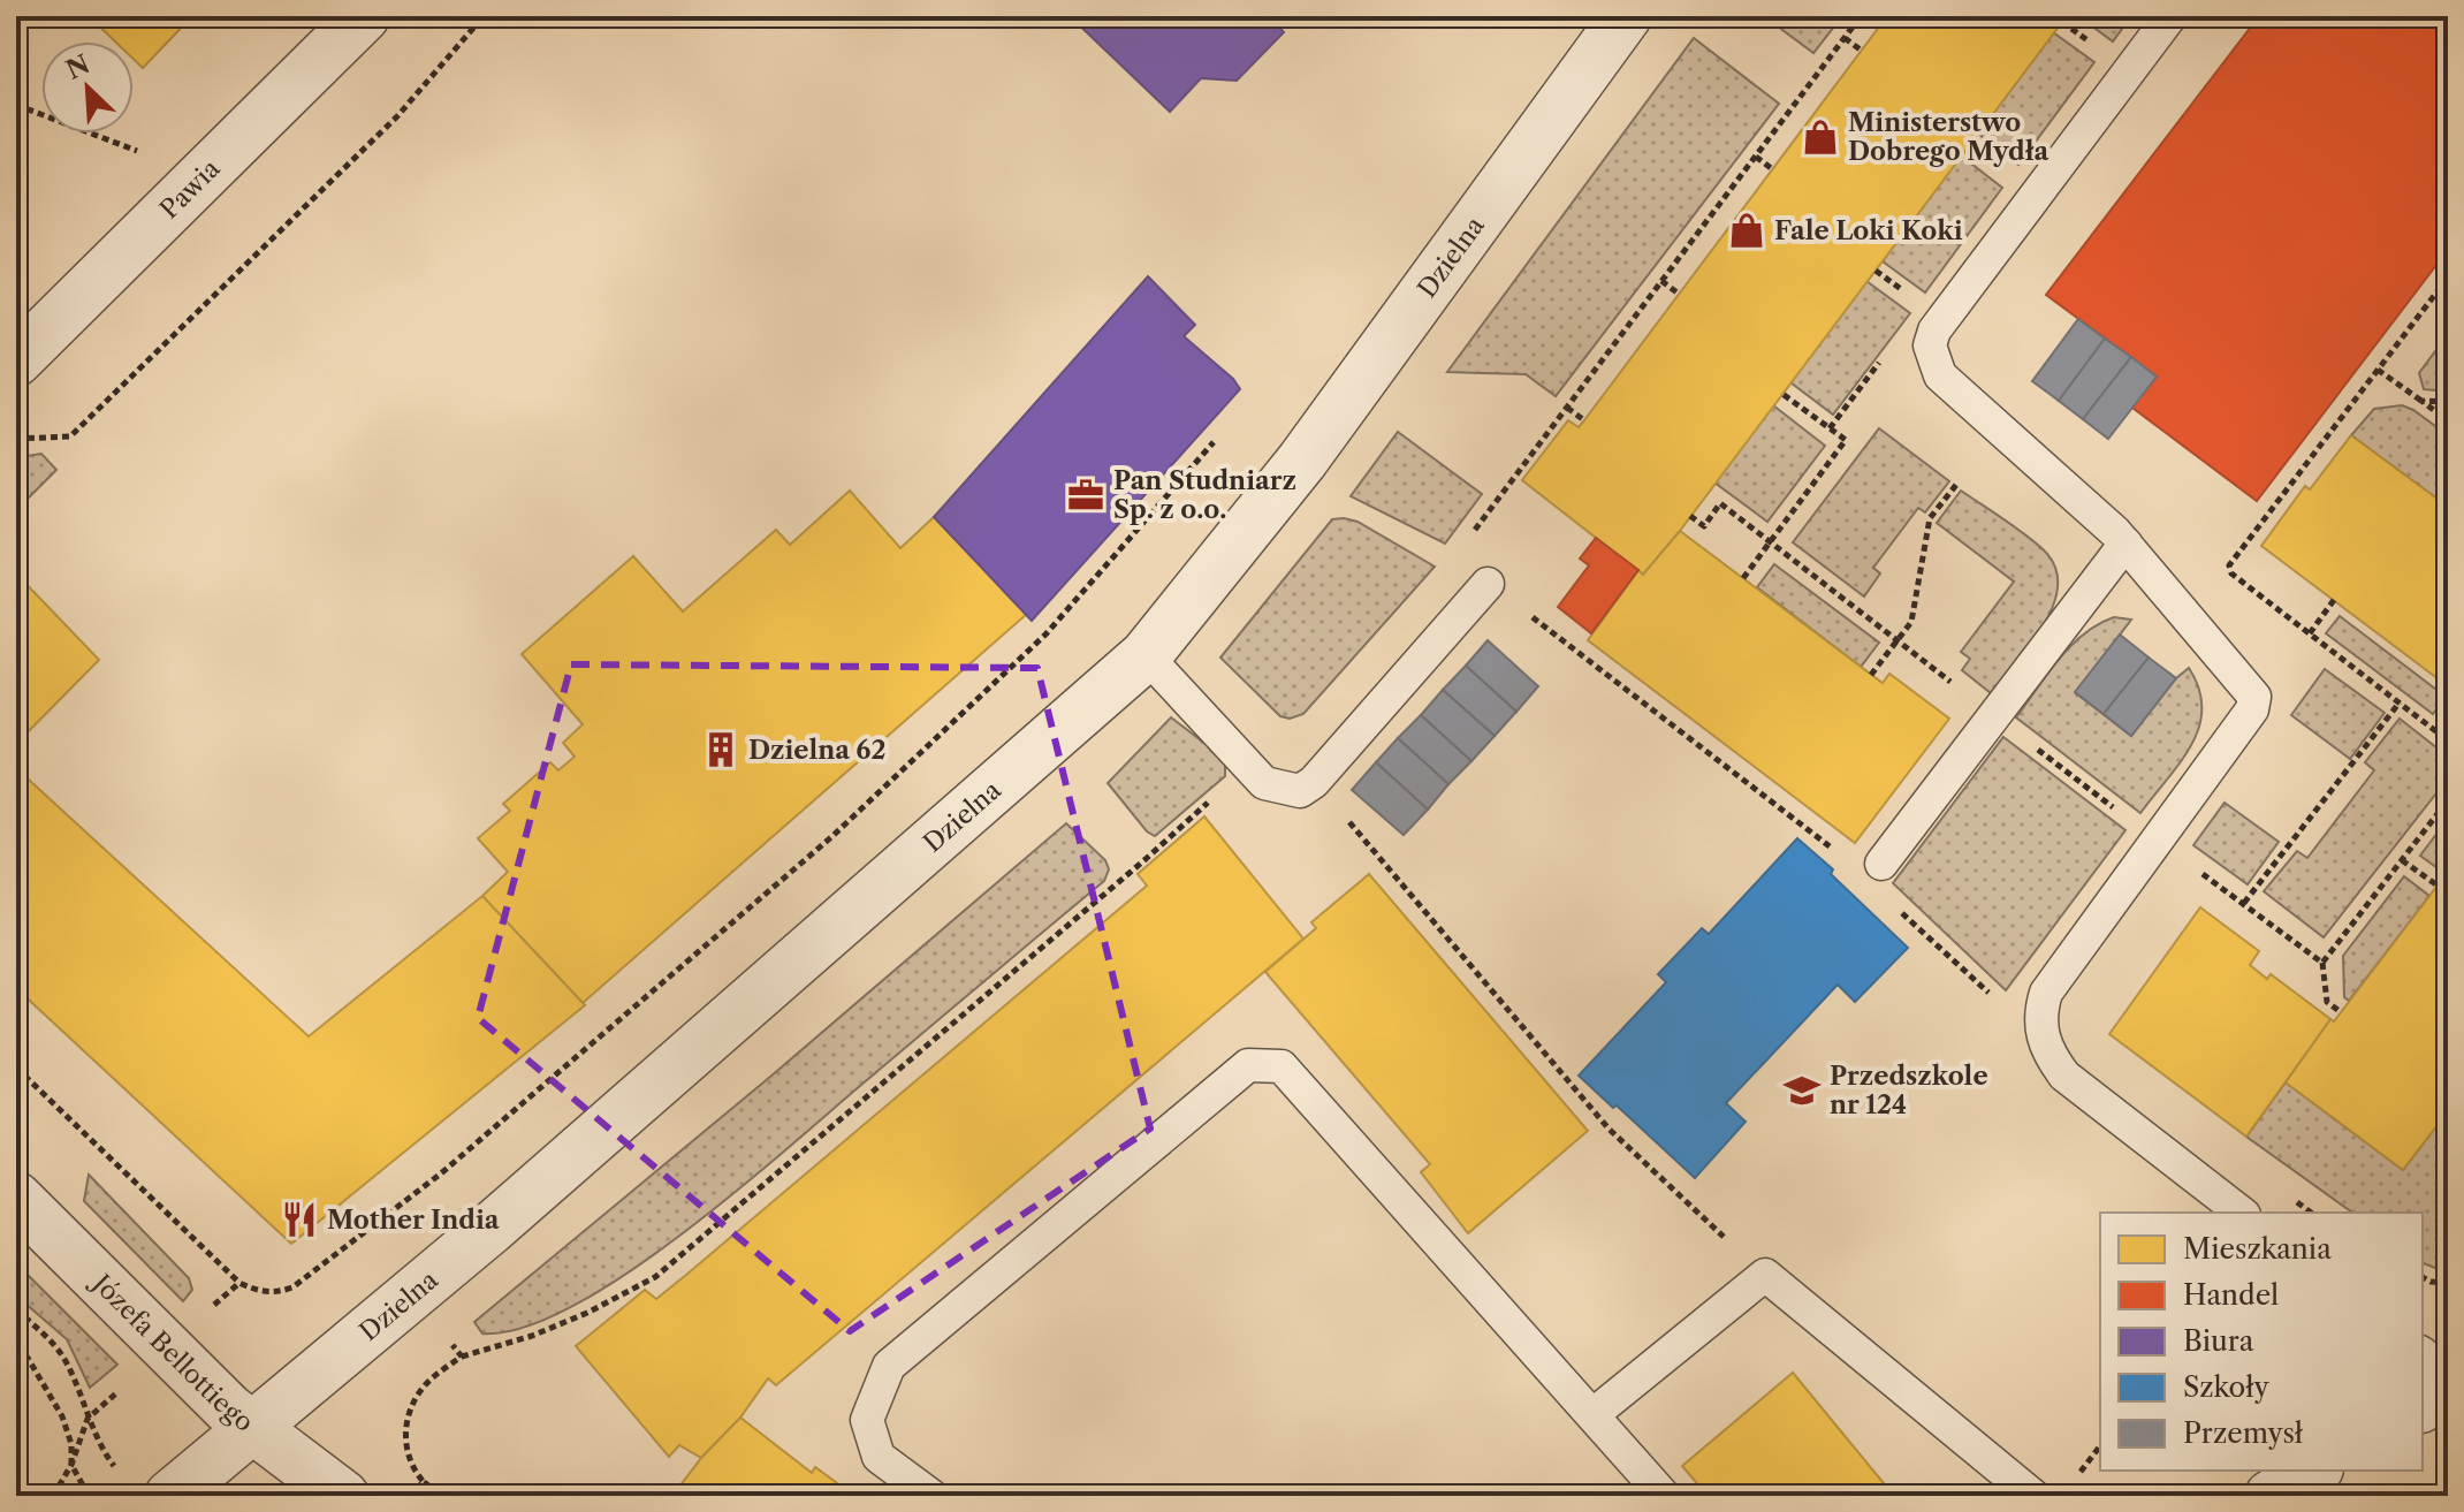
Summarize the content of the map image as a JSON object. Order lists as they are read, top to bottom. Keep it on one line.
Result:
{"streets":{"street":["Pawia","Dzielna","Józefa Bellottiego"]},"crossings":[["Dzielna","Józefa Bellottiego"]],"places":{"shop":["Ministerstwo Dobrego Mydła","Fale Loki Koki"],"office":["Pan Studniarz Sp. z o.o."],"building":["Dzielna 62"],"school or university":["Przedszkole nr 124"],"restaurant":["Mother India"]},"legend":["Mieszkania","Handel","Biura","Szkoły","Przemysł"],"north":"top left"}
